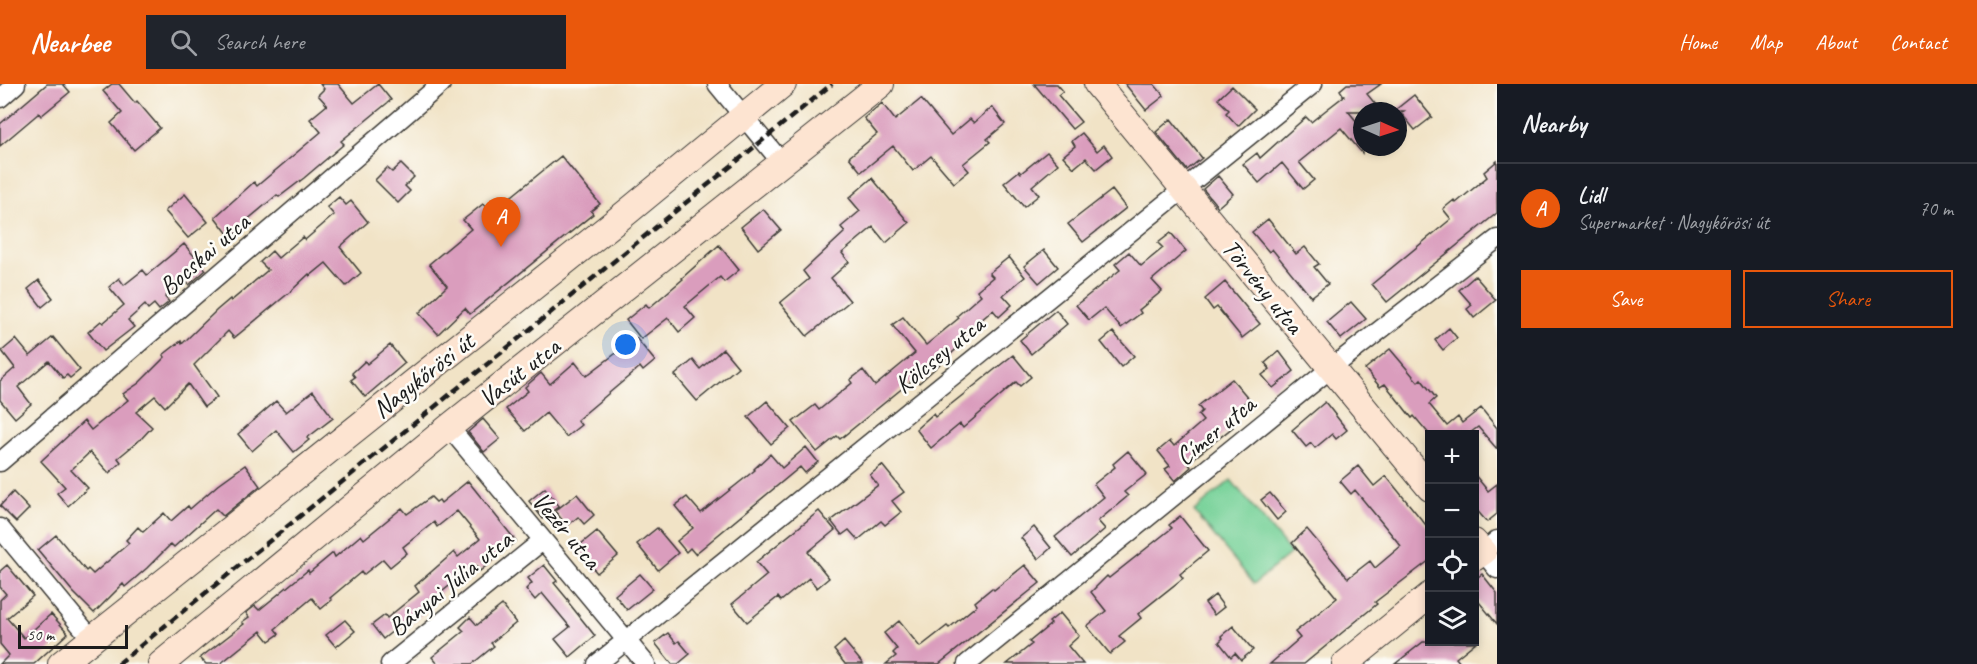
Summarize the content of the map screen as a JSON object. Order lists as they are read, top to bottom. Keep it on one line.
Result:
{"streets":{"street":["Bocskai utca","Törvény utca","Kölcsey utca","Vasút utca","Nagykőrösi út","Címer utca","Vezér utca","Bányai Júlia utca"]},"crossings":[["Törvény utca","Kölcsey utca"],["Törvény utca","Címer utca"],["Kölcsey utca","Vezér utca"],["Vasút utca","Vezér utca"],["Vezér utca","Bányai Júlia utca"]],"scale_bar":"50 m","north":"right","page":{"header":"Nearbee","search":"Search here","nav":["Home","Map","About","Contact"],"heading":"Nearby","list":[{"mark":"A","name":"Lidl","note":"Supermarket · Nagykőrösi út","value":"70 m"}],"pins":"A","buttons":["Save","Share"],"map_buttons":["+","−"],"scale":"50 m"}}
